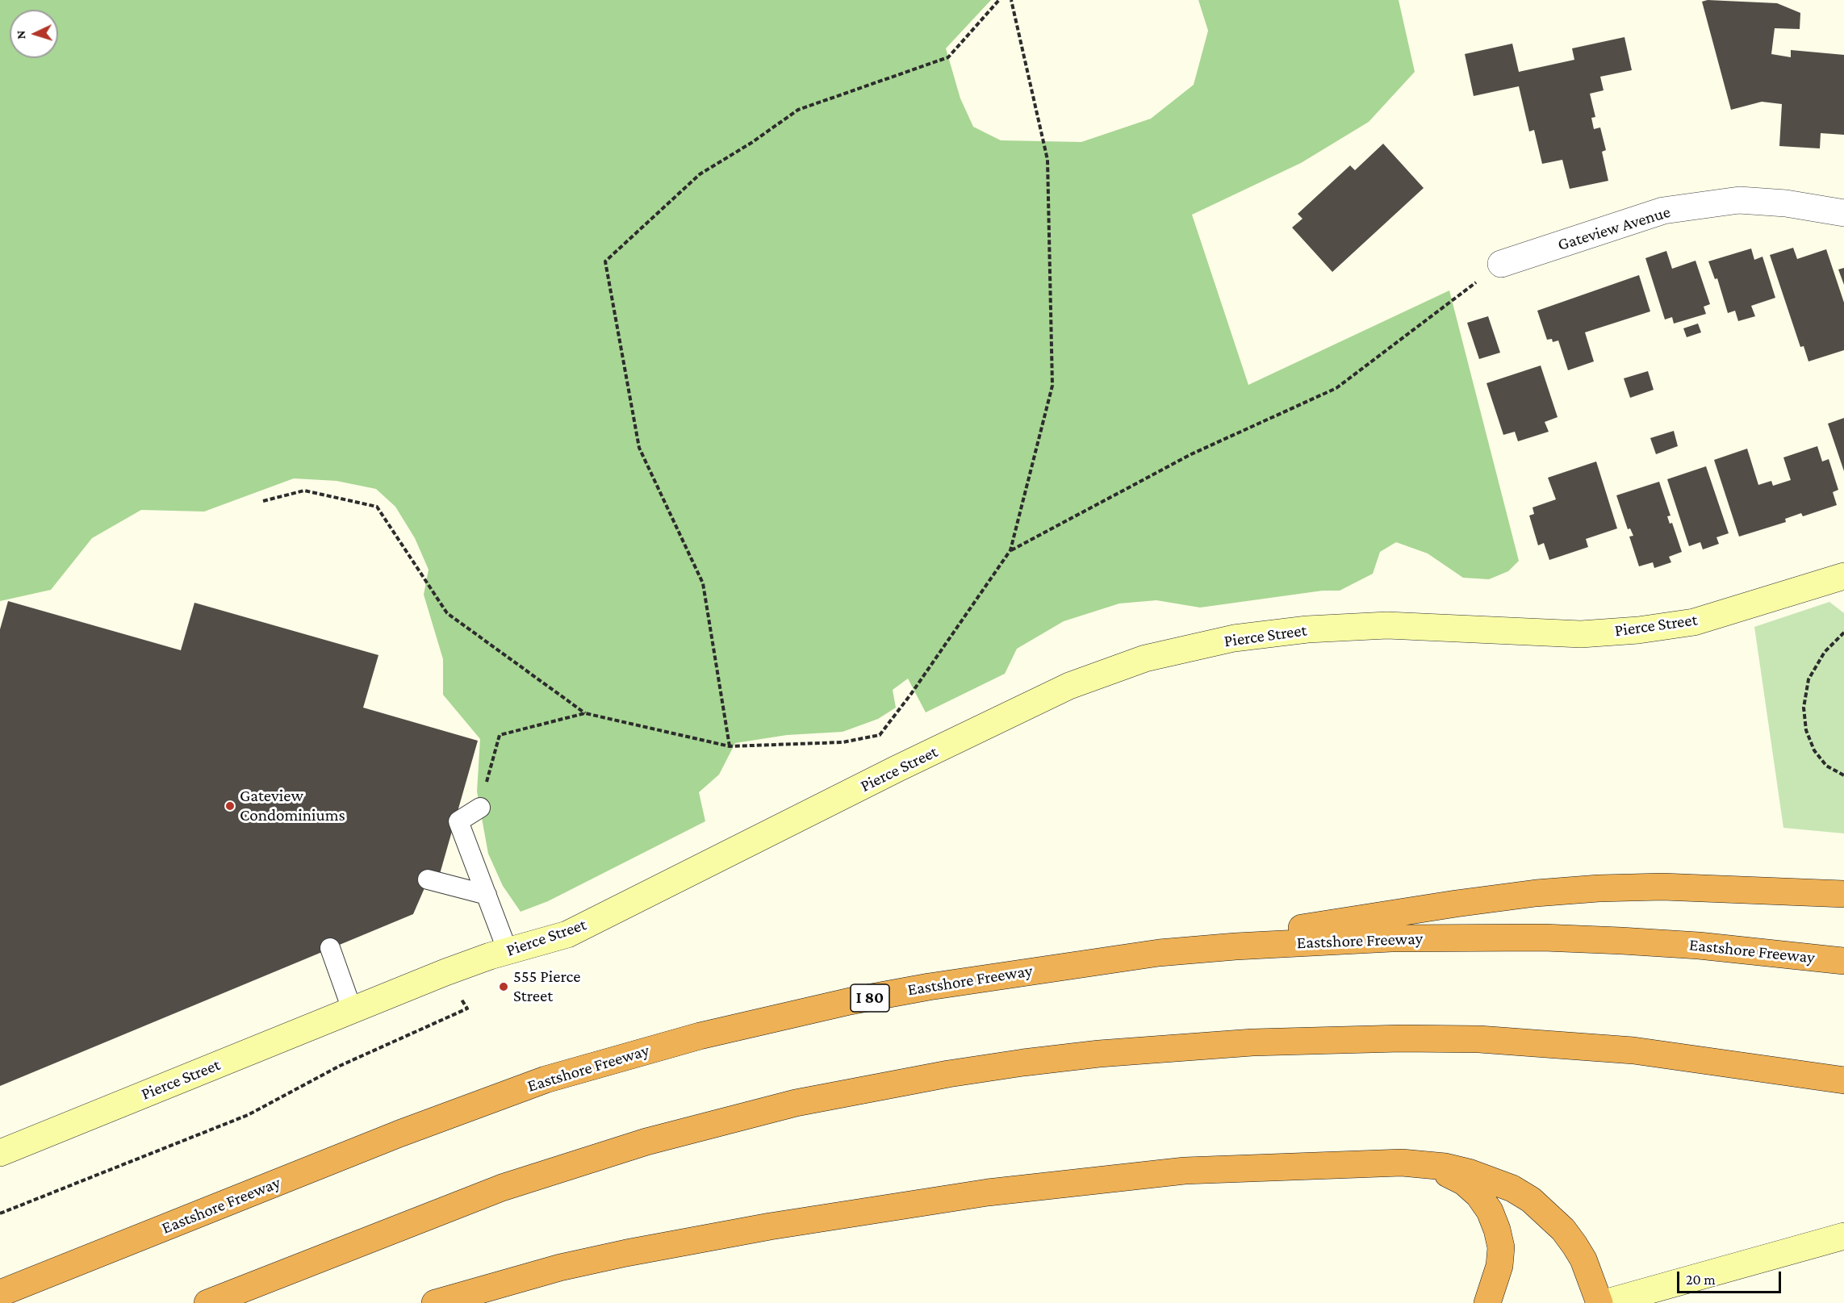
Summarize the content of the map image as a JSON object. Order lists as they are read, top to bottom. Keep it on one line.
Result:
{"streets":{"highway":["Eastshore Freeway","I 80"],"street":["Gateview Avenue","Pierce Street"]},"places":["Gateview Condominiums","555 Pierce Street"],"scale_bar":"20 m","north":"left"}
